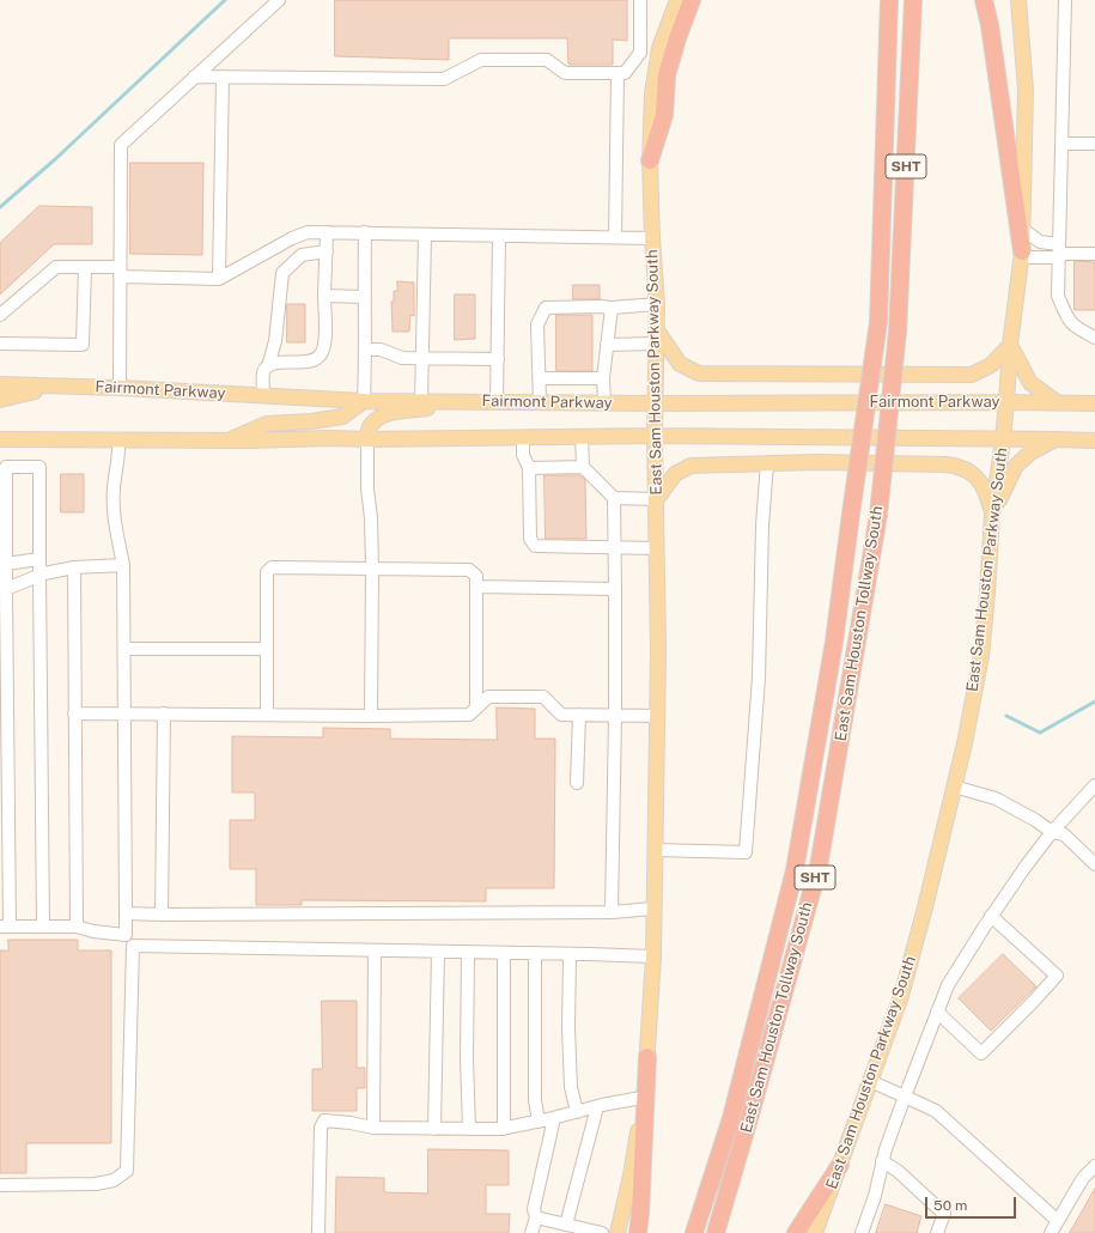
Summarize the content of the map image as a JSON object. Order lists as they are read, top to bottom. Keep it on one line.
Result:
{"streets":{"highway":["SHT","East Sam Houston Tollway South"],"main road":["East Sam Houston Parkway South","Fairmont Parkway"]},"crossings":[["East Sam Houston Parkway South","Fairmont Parkway"]],"scale_bar":"50 m"}
